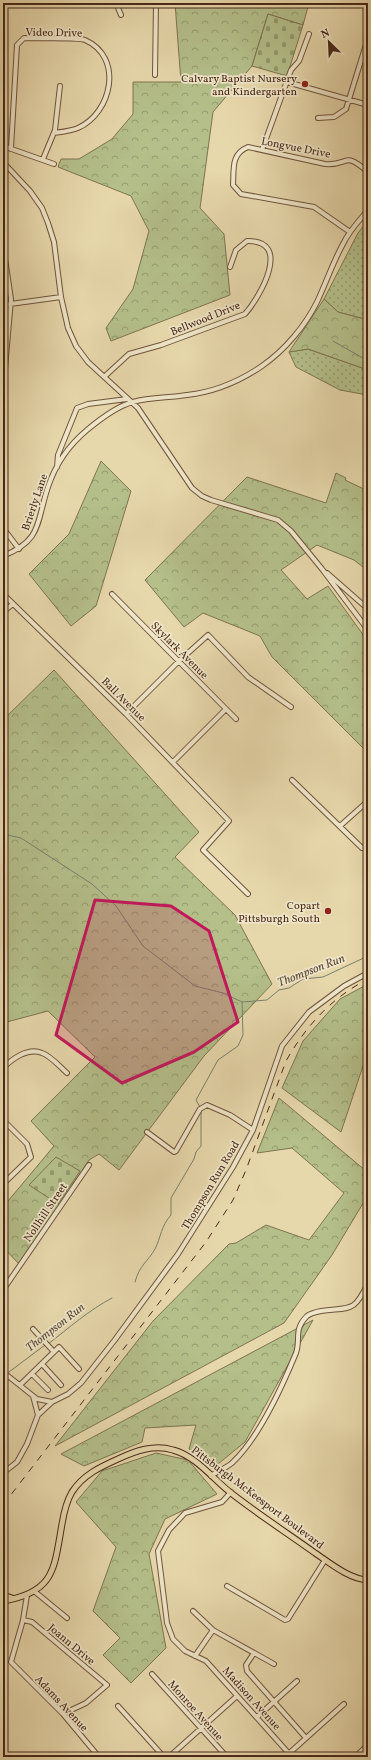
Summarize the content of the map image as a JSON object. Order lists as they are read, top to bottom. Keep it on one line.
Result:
{"streets":{"main road":["Pittsburgh McKeesport Boulevard"],"street":["Video Drive","Longvue Drive","Bellwood Drive","Brierly Lane","Skylark Avenue","Ball Avenue","Thompson Run Road","Nollhill Street","Joann Drive","Madison Avenue","Adams Avenue","Monroe Avenue"]},"crossings":[["Pittsburgh McKeesport Boulevard","Madison Avenue"],["Joann Drive","Adams Avenue"]],"water":["Thompson Run"],"places":["Calvary Baptist Nursery and Kindergarten","Copart Pittsburgh South"],"north":"top left"}
